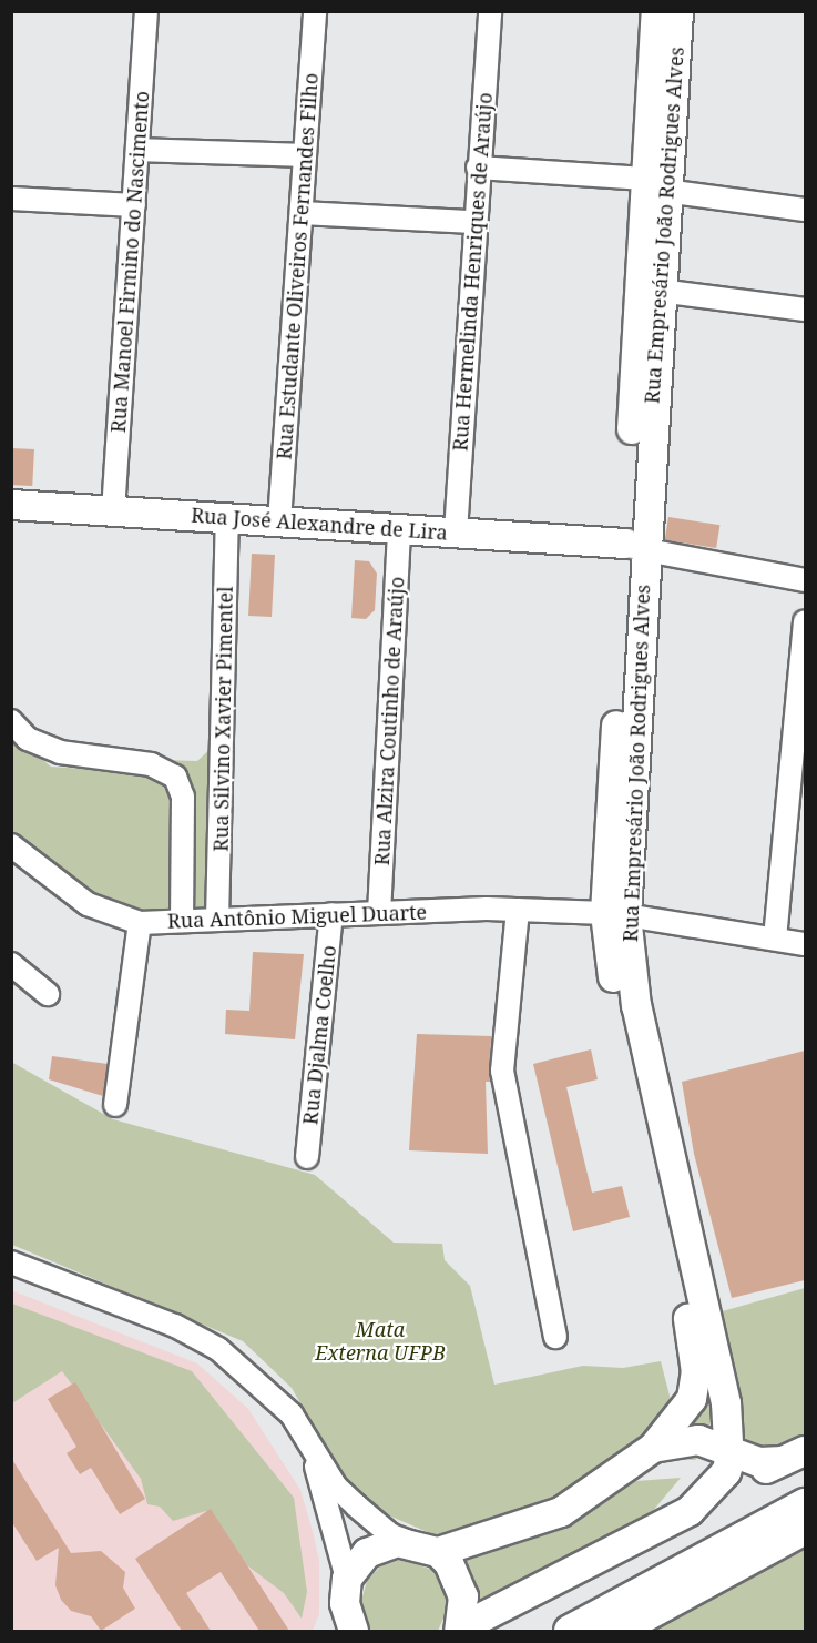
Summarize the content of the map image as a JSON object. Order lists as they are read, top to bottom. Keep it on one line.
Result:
{"streets":{"main road":["Rua Empresário João Rodrigues Alves","Rua José Alexandre de Lira"],"street":["Rua Manoel Firmino do Nascimento","Rua Estudante Oliveiros Fernandes Filho","Rua Hermelinda Henriques de Araújo","Rua Silvino Xavier Pimentel","Rua Alzira Coutinho de Araújo","Rua Antônio Miguel Duarte","Rua Djalma Coelho"]},"crossings":[["Rua Empresário João Rodrigues Alves","Rua José Alexandre de Lira"],["Rua Empresário João Rodrigues Alves","Rua Antônio Miguel Duarte"],["Rua Manoel Firmino do Nascimento","Rua José Alexandre de Lira"],["Rua Estudante Oliveiros Fernandes Filho","Rua José Alexandre de Lira"],["Rua Hermelinda Henriques de Araújo","Rua José Alexandre de Lira"],["Rua José Alexandre de Lira","Rua Silvino Xavier Pimentel"],["Rua José Alexandre de Lira","Rua Alzira Coutinho de Araújo"],["Rua Silvino Xavier Pimentel","Rua Antônio Miguel Duarte"],["Rua Alzira Coutinho de Araújo","Rua Antônio Miguel Duarte"],["Rua Antônio Miguel Duarte","Rua Djalma Coelho"]],"parks":["Mata Externa UFPB"]}
